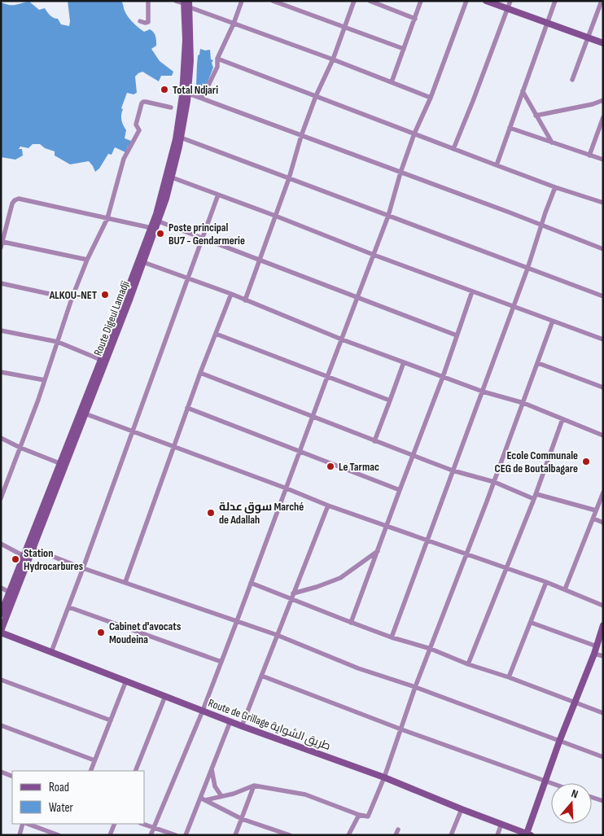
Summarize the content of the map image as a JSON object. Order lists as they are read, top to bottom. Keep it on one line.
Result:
{"streets":{"main road":["Route Digeul Lamadji","Route de Grillage طريق الشواية"]},"crossings":[["Route Digeul Lamadji","Route de Grillage طريق الشواية"]],"places":["Total Ndjari","Poste principal BU7 - Gendarmerie","ALKOU-NET","Ecole Communale CEG de Boutalbagare","Le Tarmac","سوق عدلة Marché de Adallah","Station Hydrocarbures","Cabinet d'avocats Moudeina"],"legend":["Road","Water"],"north":"top"}
